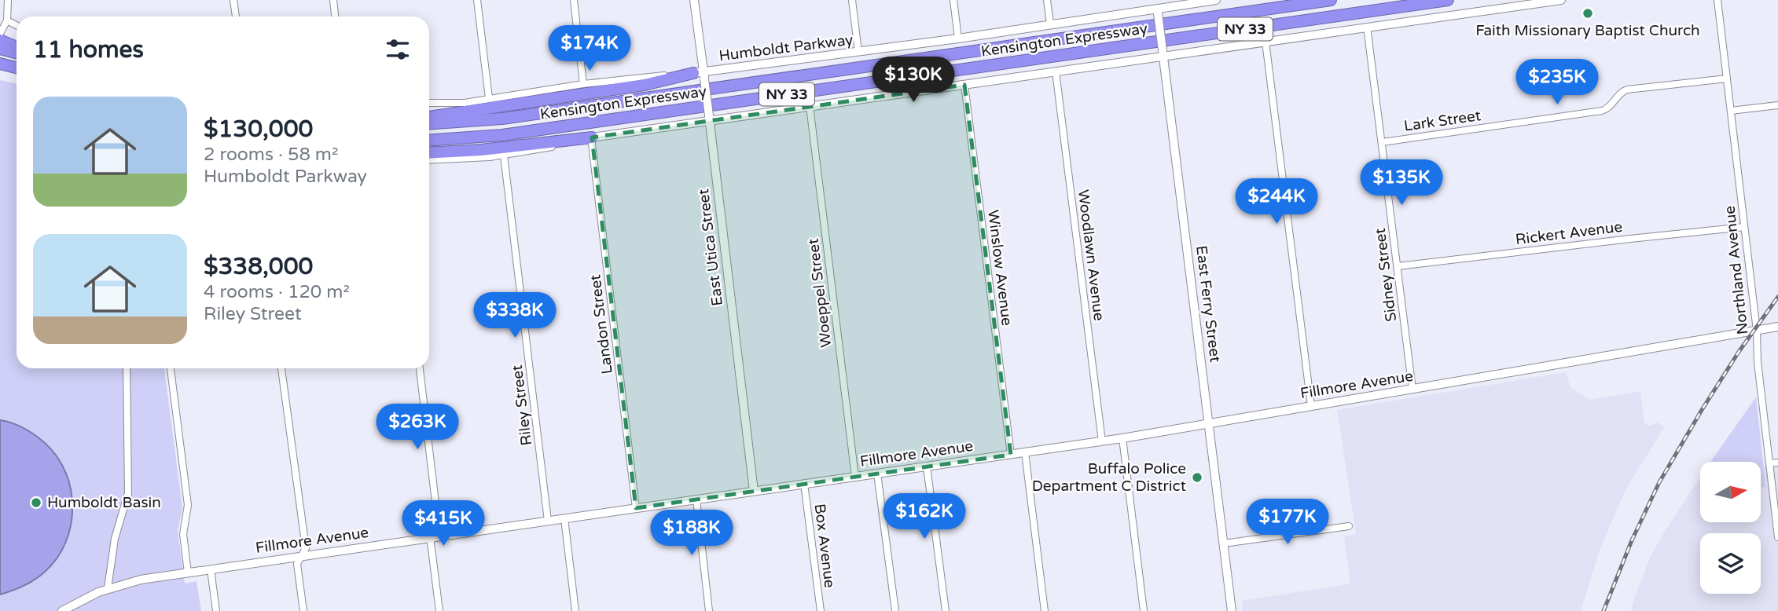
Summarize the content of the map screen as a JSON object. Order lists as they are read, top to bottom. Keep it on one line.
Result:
{"streets":{"highway":["NY 33","Kensington Expressway"],"street":["Humboldt Parkway","Lark Street","Rickert Avenue","East Utica Street","Woodlawn Avenue","Winslow Avenue","Northland Avenue","Sidney Street","Woeppel Street","East Ferry Street","Landon Street","Fillmore Avenue","Riley Street","Box Avenue"]},"crossings":[["Humboldt Parkway","East Utica Street"],["Humboldt Parkway","East Ferry Street"],["Lark Street","Northland Avenue"],["Lark Street","Sidney Street"],["Rickert Avenue","Northland Avenue"],["Rickert Avenue","Sidney Street"],["East Utica Street","Fillmore Avenue"],["Woodlawn Avenue","Fillmore Avenue"],["Winslow Avenue","Fillmore Avenue"],["Northland Avenue","Fillmore Avenue"],["Sidney Street","Fillmore Avenue"],["Woeppel Street","Fillmore Avenue"],["East Ferry Street","Fillmore Avenue"],["Landon Street","Fillmore Avenue"],["Fillmore Avenue","Riley Street"],["Fillmore Avenue","Box Avenue"]],"places":["Faith Missionary Baptist Church","Buffalo Police Department C District","Humboldt Basin"],"north":"right","page":{"heading":"11 homes","price":["$174K","$130K","$235K","$135K","$244K","$338K","$263K","$162K","$177K","$415K","$188K"],"list":[{"name":"$130,000","note":"2 rooms · 58 m² · Humboldt Parkway"},{"name":"$338,000","note":"4 rooms · 120 m² · Riley Street"}]}}
